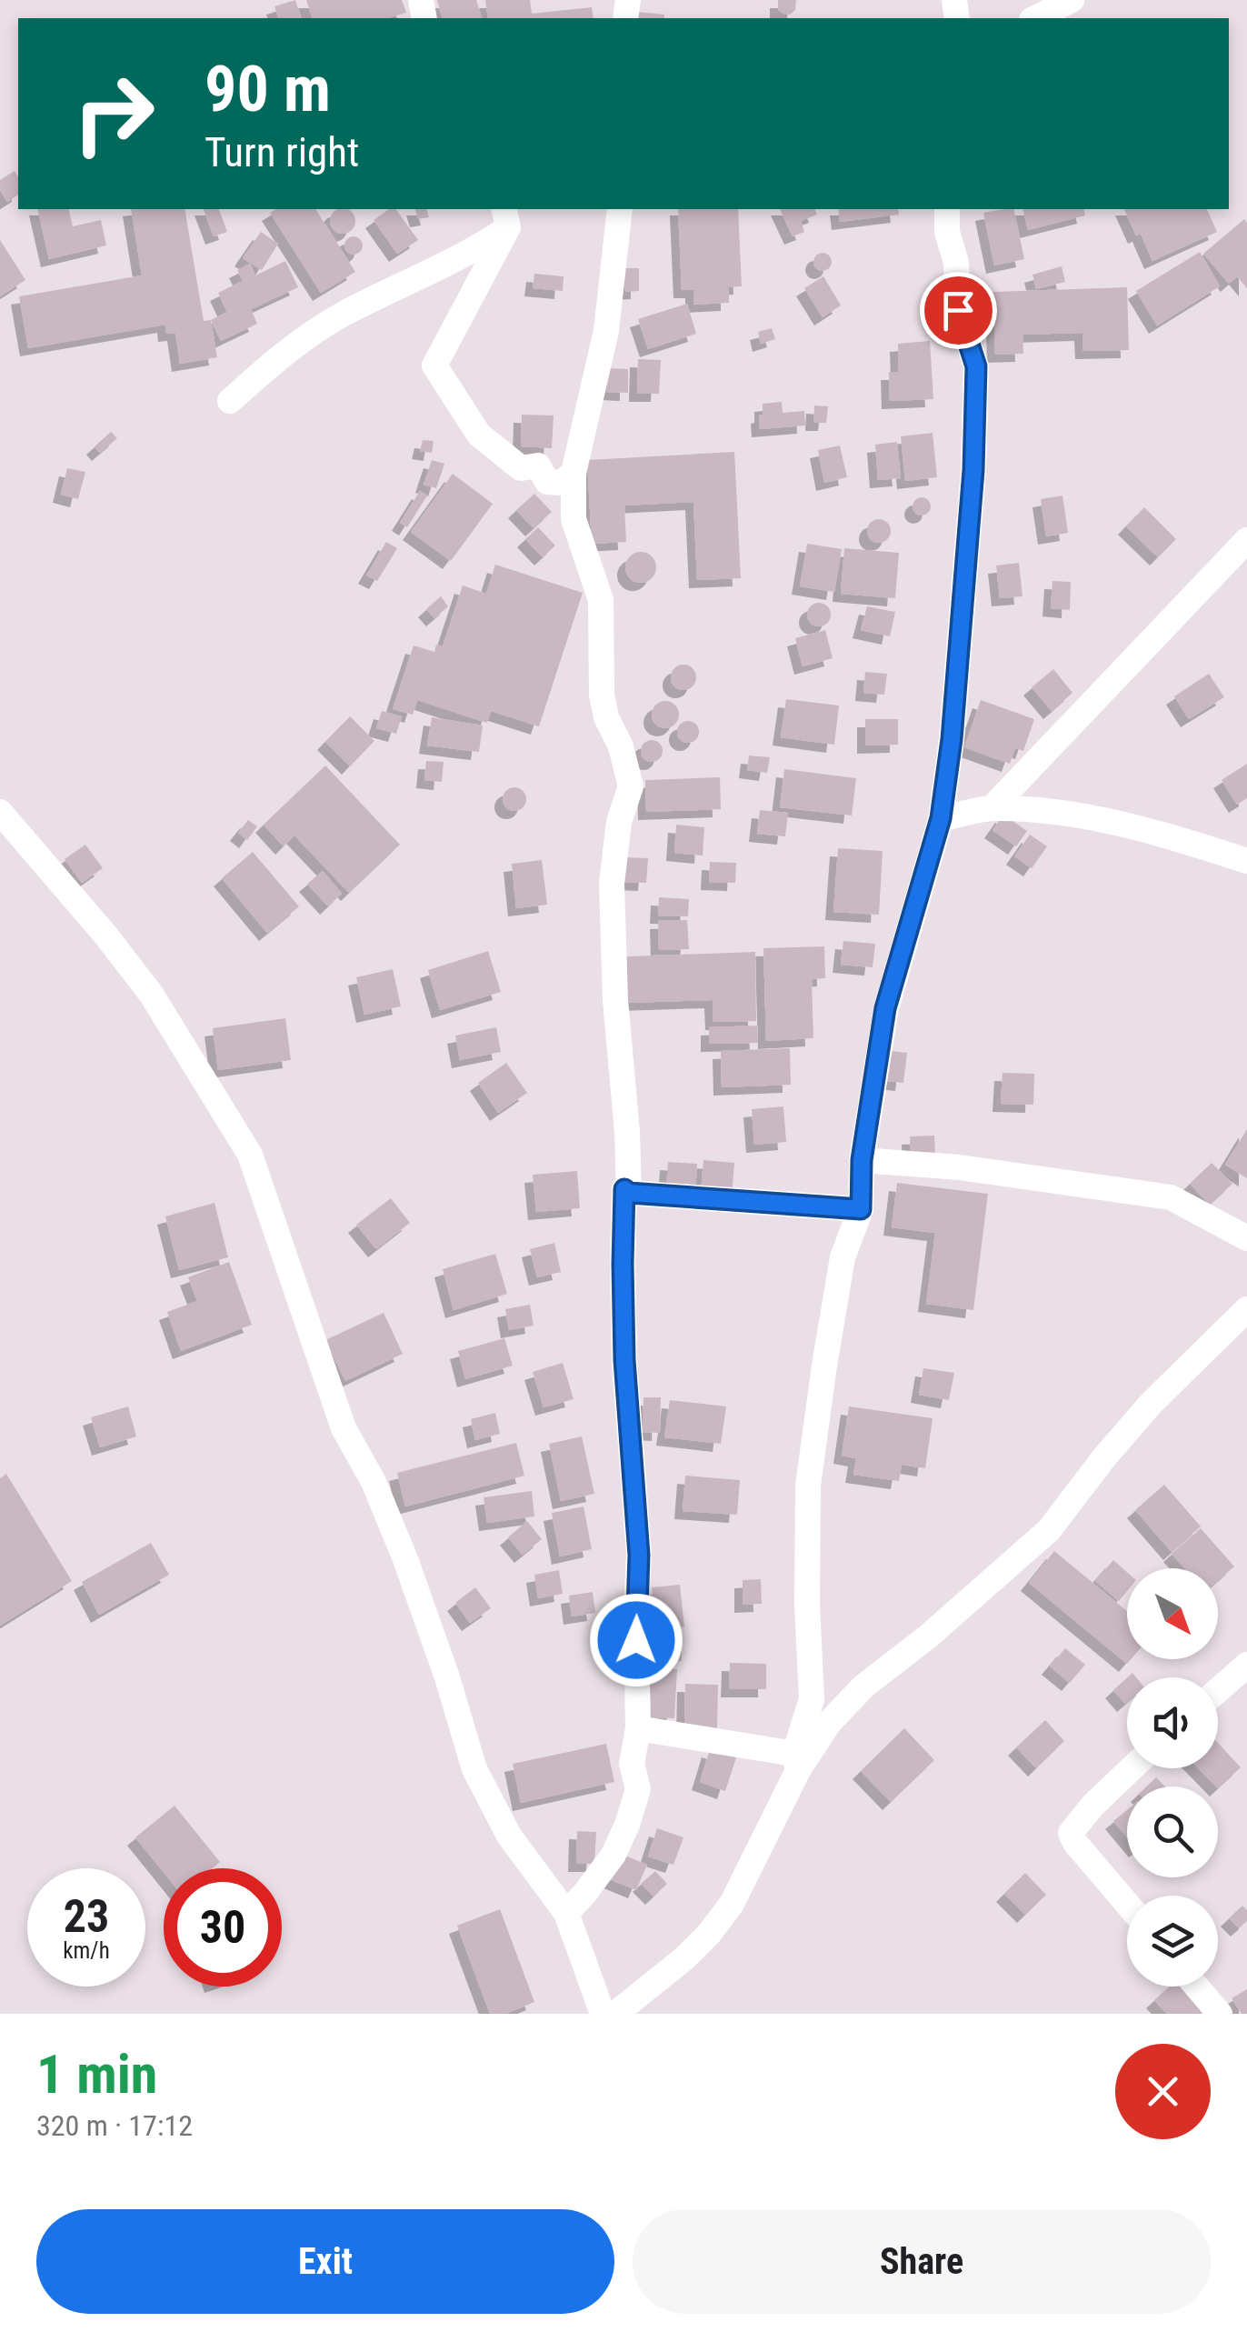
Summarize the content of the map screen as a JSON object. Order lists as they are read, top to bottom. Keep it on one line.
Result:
{"north":"bottom right","page":{"turn":["90 m","Turn right"],"speed":"23 km/h","limit":"30","heading":["1 min","320 m · 17:12"],"buttons":["Exit","Share"]}}
